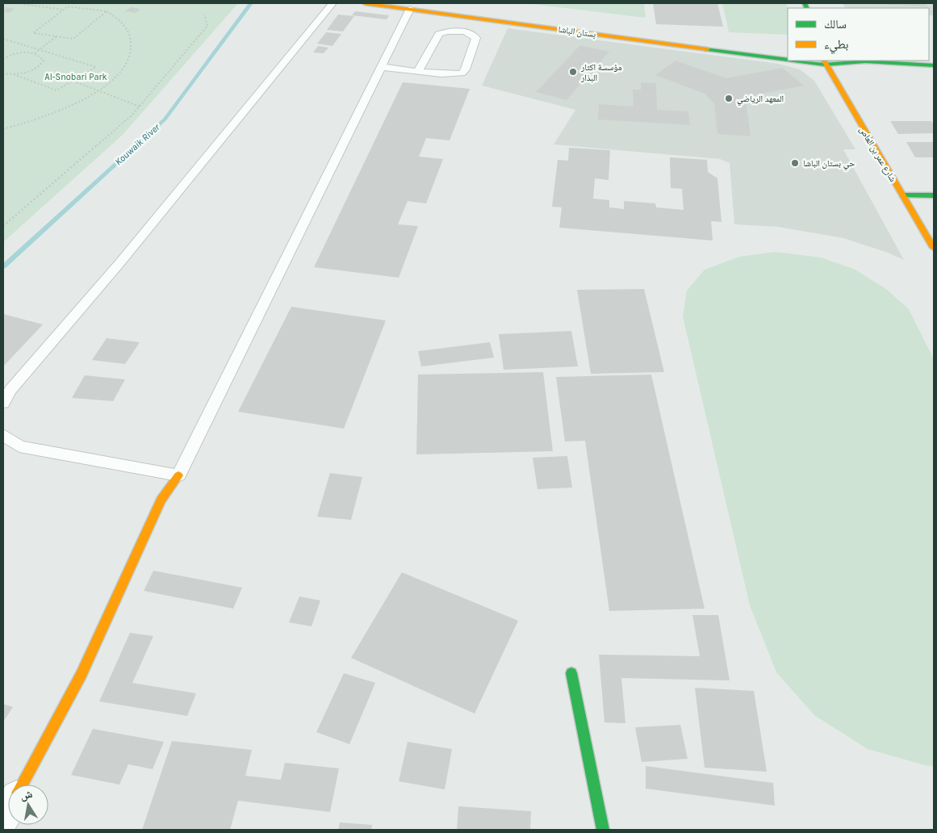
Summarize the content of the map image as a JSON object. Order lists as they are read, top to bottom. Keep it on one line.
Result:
{"streets":{"street":["بستان الباشا","شارع عمر بن العاص"]},"crossings":[["بستان الباشا","شارع عمر بن العاص"]],"water":["Kouwaik River"],"parks":["Al-Snobari Park"],"places":["مؤسسة اكثار البذار","المعهد الرياضي","حي بستان الباشا"],"legend":["سالك","بطيء"],"north":"top"}
